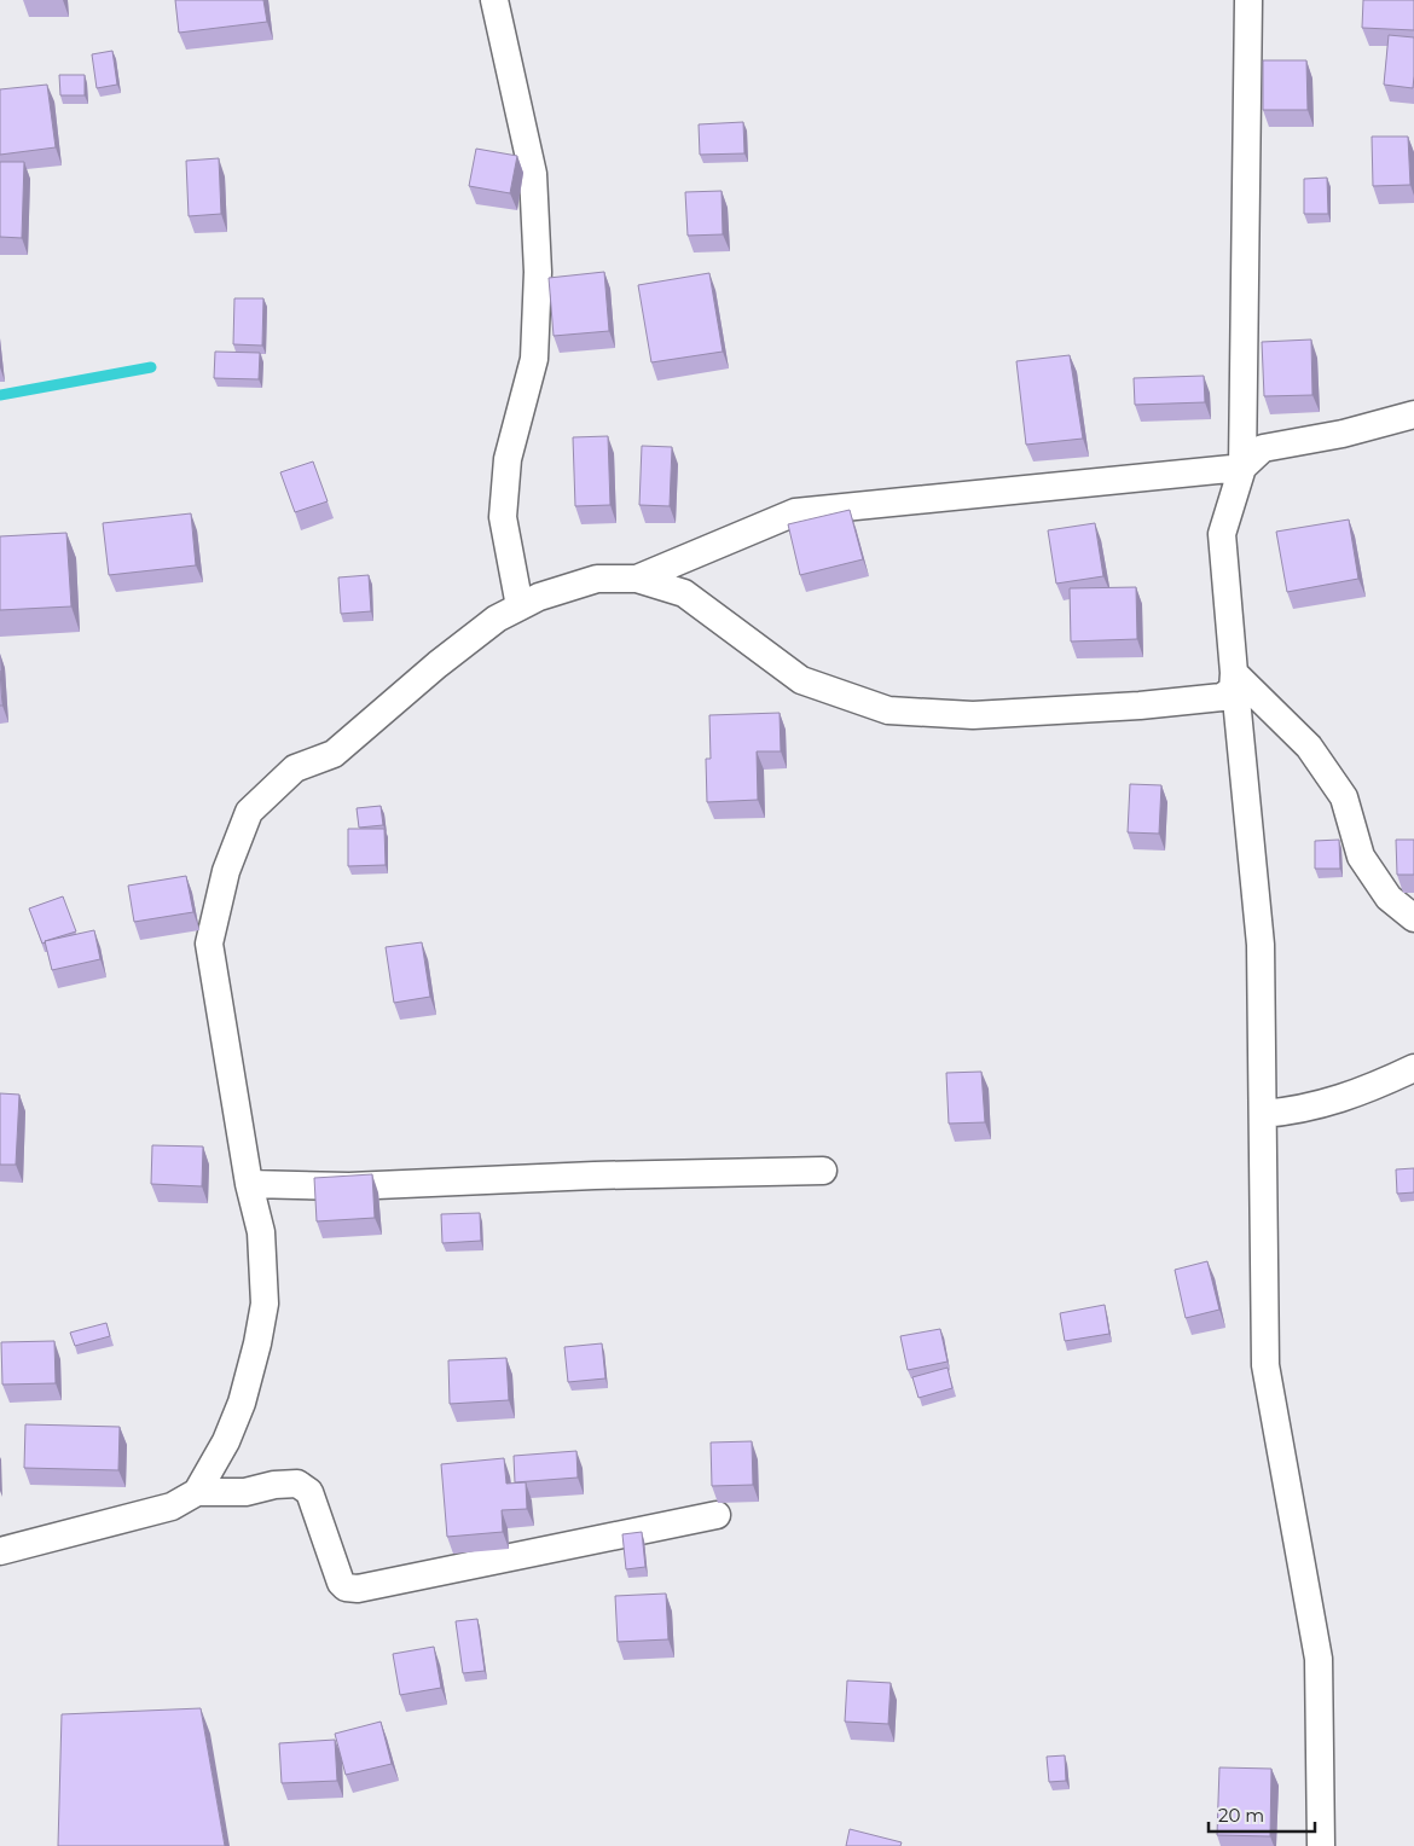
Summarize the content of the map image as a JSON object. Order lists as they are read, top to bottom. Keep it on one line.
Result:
{"scale_bar":"20 m"}
